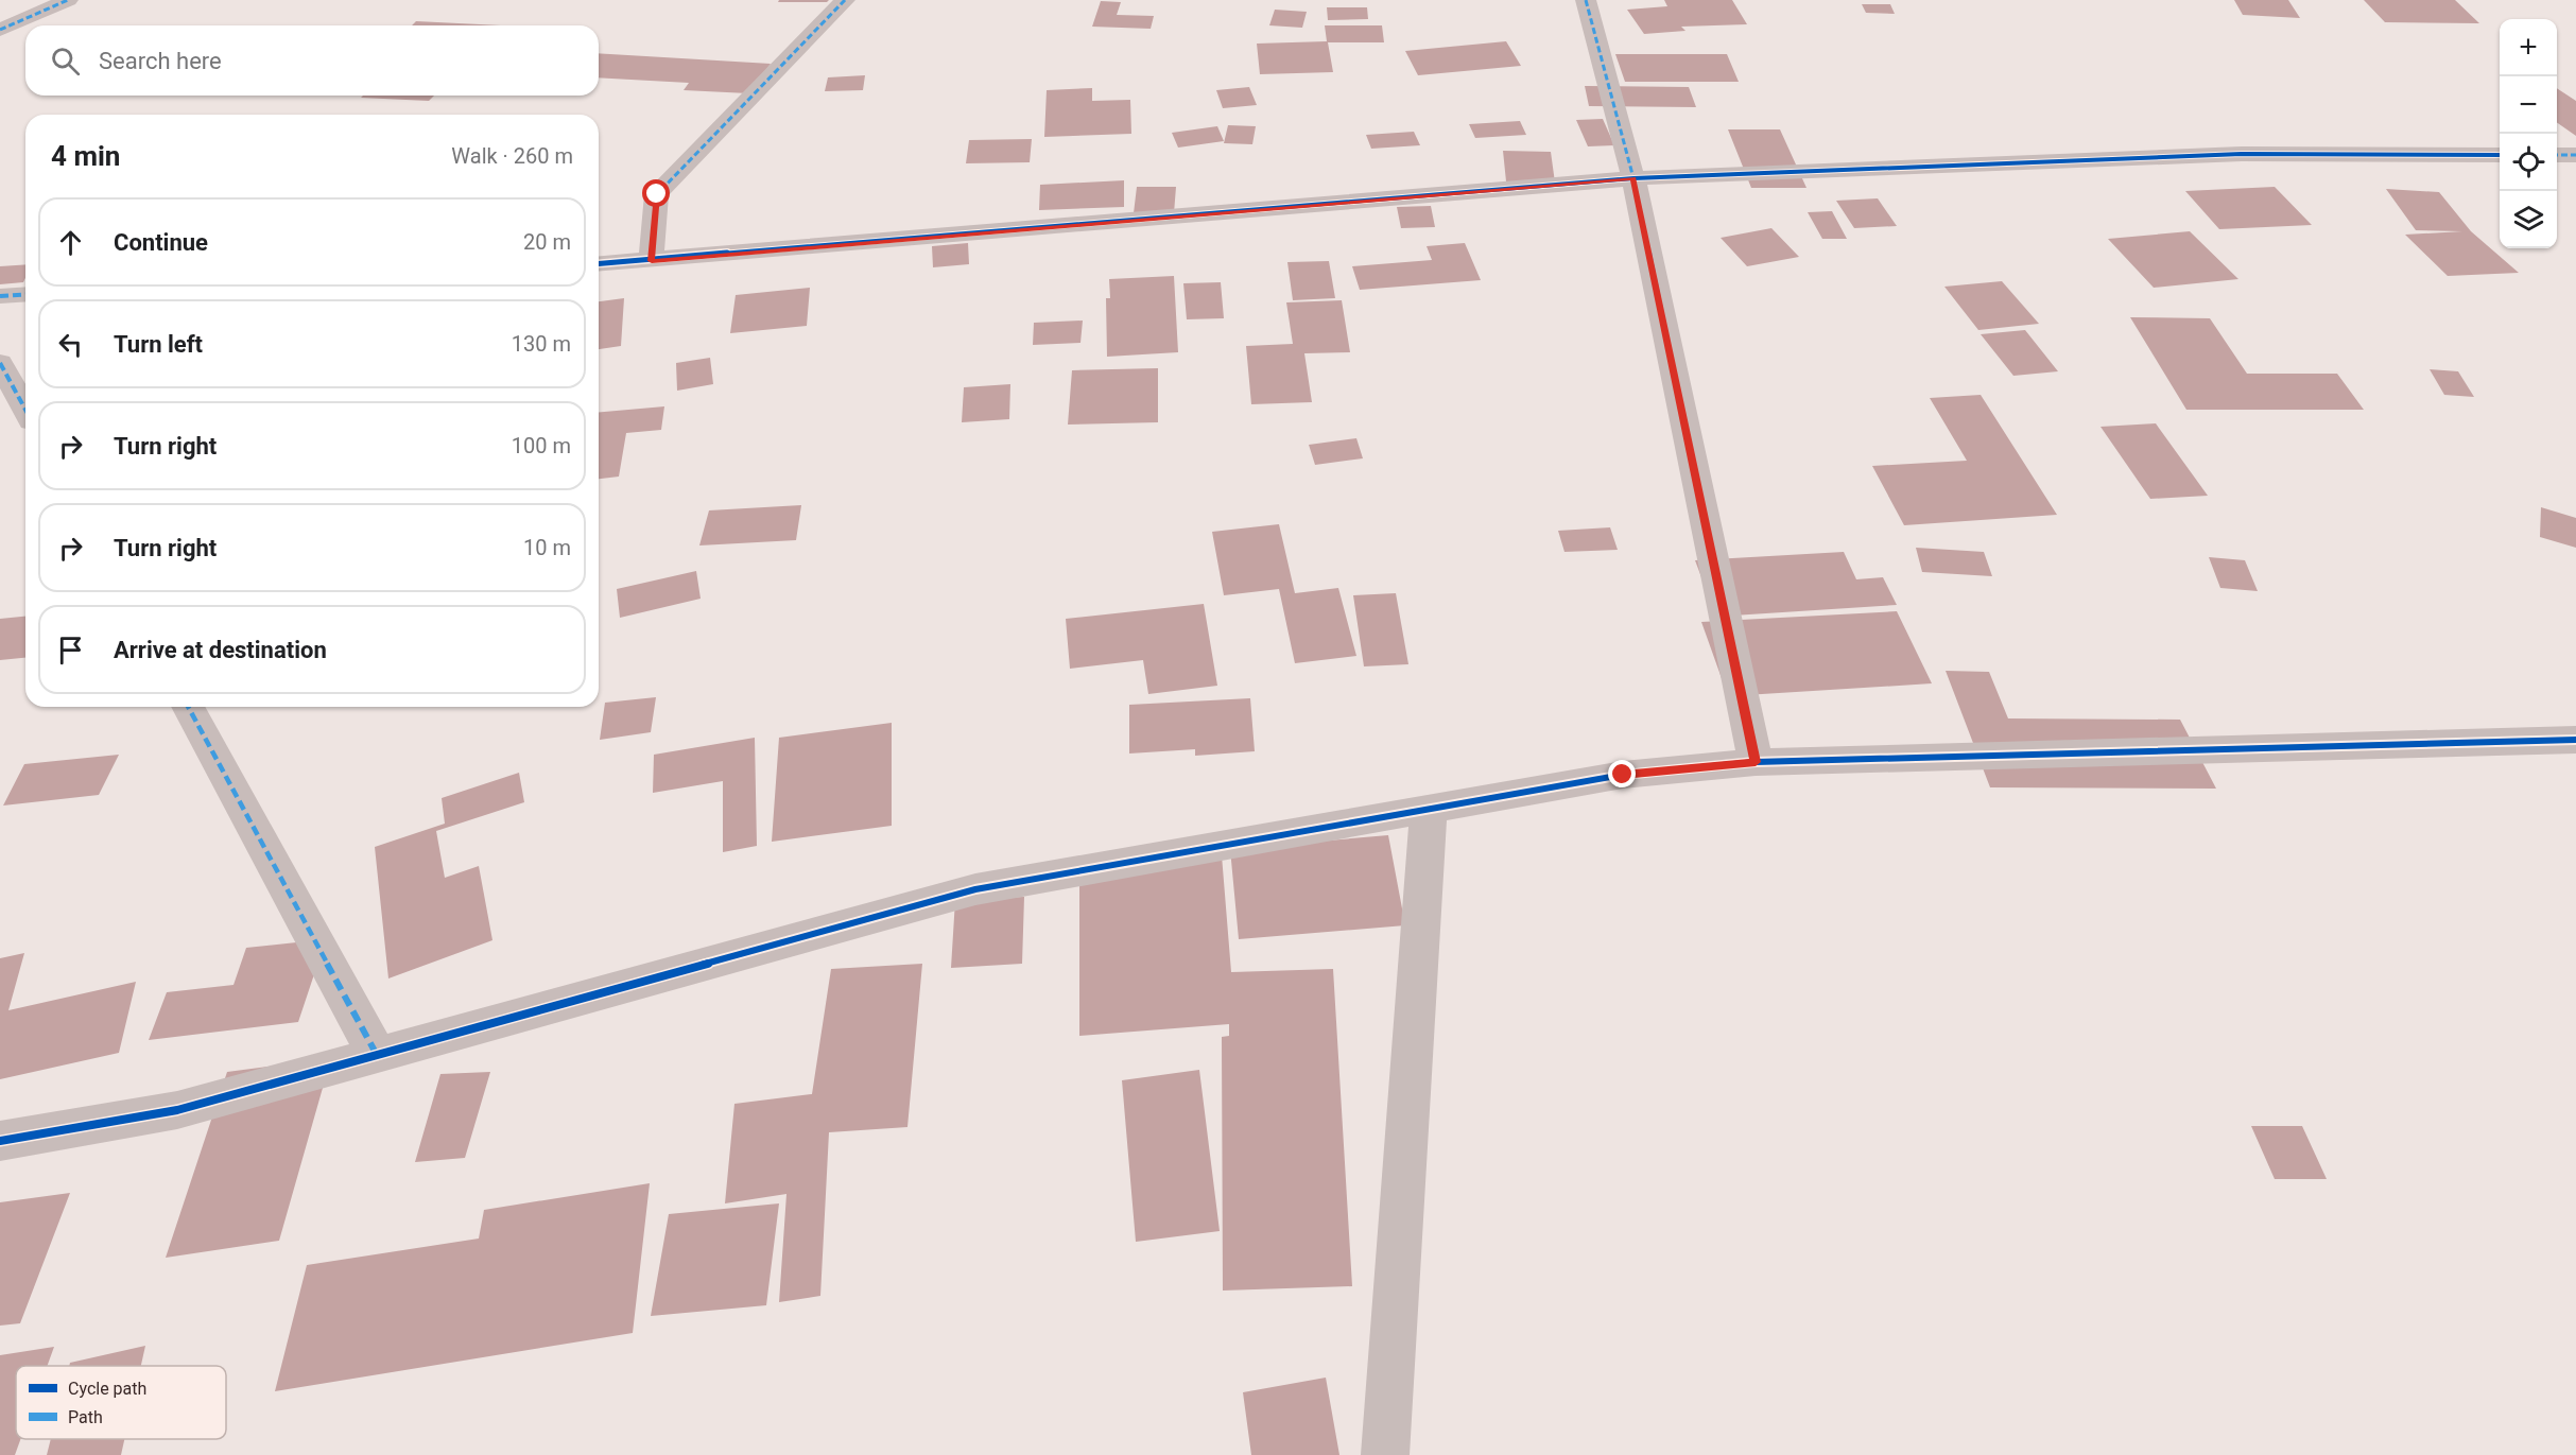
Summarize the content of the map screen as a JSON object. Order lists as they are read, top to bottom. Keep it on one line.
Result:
{"legend":["Cycle path","Path"],"page":{"map_buttons":["+","−"],"search":"Search here","heading":["4 min","Walk · 260 m"],"list":[["Continue","20 m"],["Turn left","130 m"],["Turn right","100 m"],["Turn right","10 m"],"Arrive at destination"]}}
